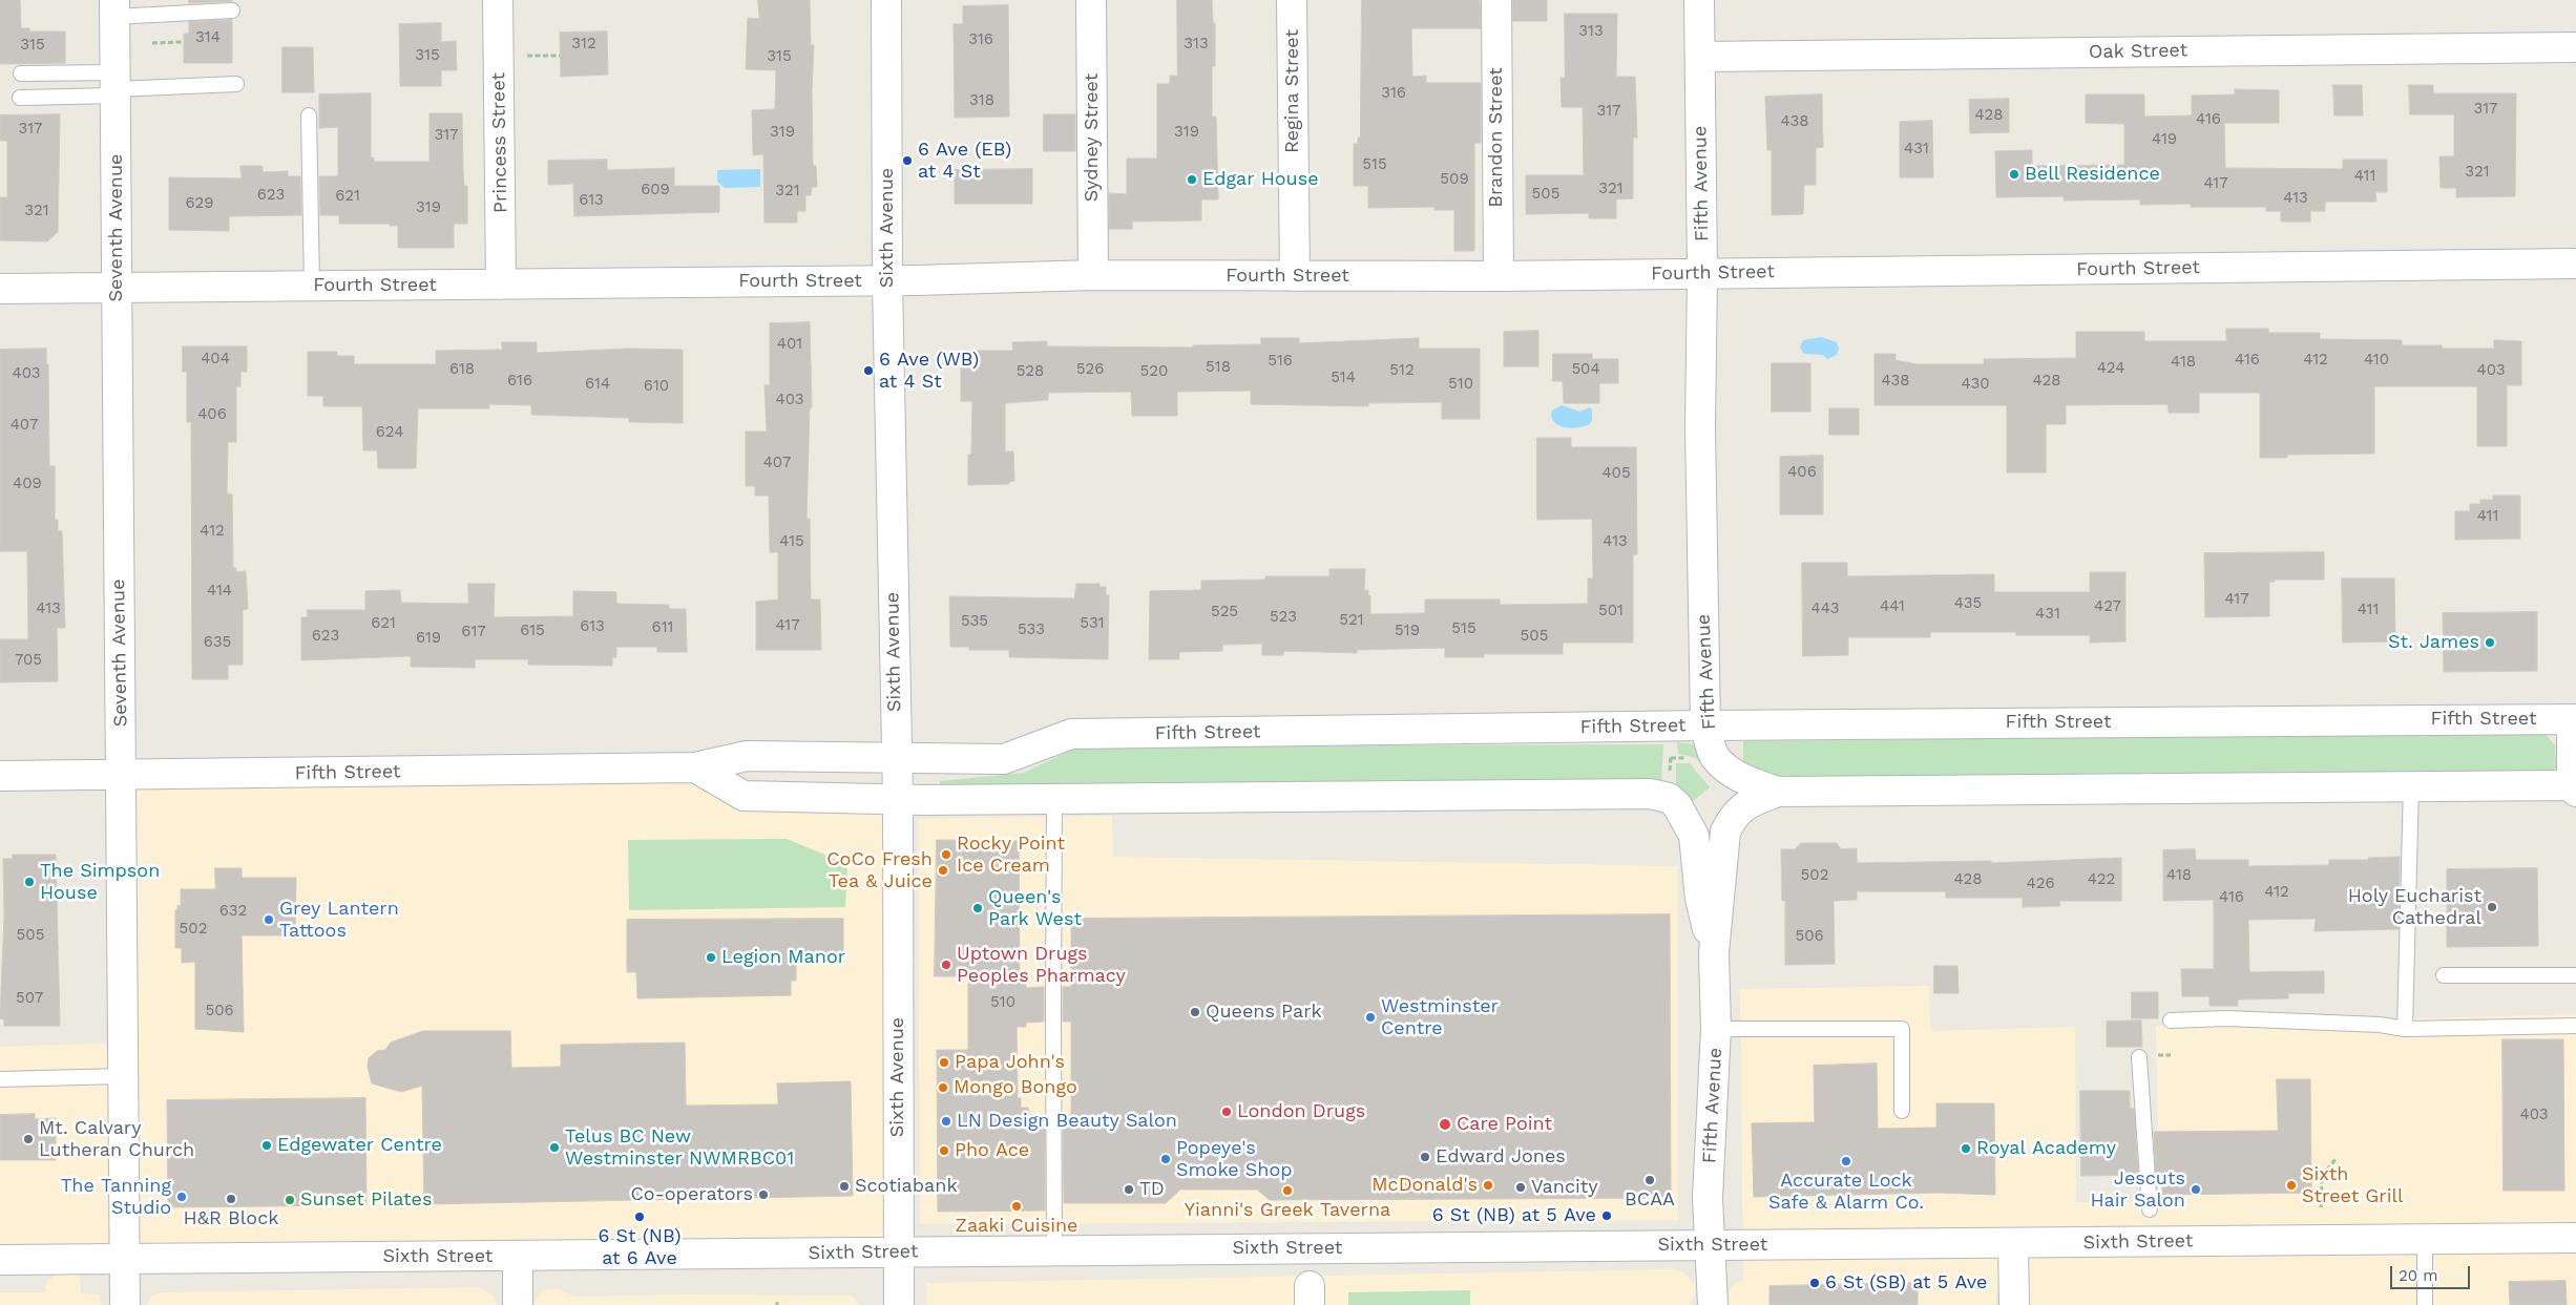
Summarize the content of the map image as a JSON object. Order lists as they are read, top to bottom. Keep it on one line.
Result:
{"streets":{"street":["Oak Street","Regina Street","Sydney Street","Brandon Street","Princess Street","Fifth Avenue","Seventh Avenue","Sixth Avenue","Fourth Street","Fifth Street","Sixth Street"]},"crossings":[["Oak Street","Fifth Avenue"],["Regina Street","Fourth Street"],["Sydney Street","Fourth Street"],["Brandon Street","Fourth Street"],["Princess Street","Fourth Street"],["Fifth Avenue","Fourth Street"],["Fifth Avenue","Fifth Street"],["Fifth Avenue","Sixth Street"],["Seventh Avenue","Fourth Street"],["Seventh Avenue","Fifth Street"],["Seventh Avenue","Sixth Street"],["Sixth Avenue","Fourth Street"],["Sixth Avenue","Fifth Street"],["Sixth Avenue","Sixth Street"]],"places":["6 Ave (EB) at 4 St","Bell Residence","Edgar House","6 Ave (WB) at 4 St","St. James","Rocky Point Ice Cream","CoCo Fresh Tea & Juice","The Simpson House","Holy Eucharist Cathedral","Queen's Park West","Grey Lantern Tattoos","Legion Manor","Uptown Drugs Peoples Pharmacy","Queens Park","Westminster Centre","Papa John's","Mongo Bongo","London Drugs","LN Design Beauty Salon","Care Point","Mt. Calvary Lutheran Church","Edgewater Centre","Telus BC New Westminster NWMRBC01","Royal Academy","Pho Ace","Edward Jones","Popeye's Smoke Shop","Accurate Lock Safe & Alarm Co.","BCAA","McDonald's","Sixth Street Grill","Scotiabank","Vancity","TD","Jescuts Hair Salon","Yianni's Greek Taverna","Co-operators","The Tanning Studio","H&R Block","Sunset Pilates","Zaaki Cuisine","6 St (NB) at 5 Ave","6 St (NB) at 6 Ave","6 St (SB) at 5 Ave"],"house_numbers":["313","314","316","312","313","315","315","315","316","318","317","317","428","416","438","317","319","319","317","419","431","515","321","411","509","417","321","609","321","505","623","621","413","613","629","319","321","401","404","416","412","410","516","418","518","424","618","526","504","512","403","528","520","403","514","616","438","428","614","510","430","610","403","406","407","624","407","406","405","409","411","412","415","413","414","417","435","441","427","413","443","411","501","525","431","523","521","535","621","531","417","613","611","515","533","615","519","617","623","505","619","635","705","502","418","428","422","426","412","416","632","502","505","506","507","510","506","403"],"scale_bar":"20 m"}
